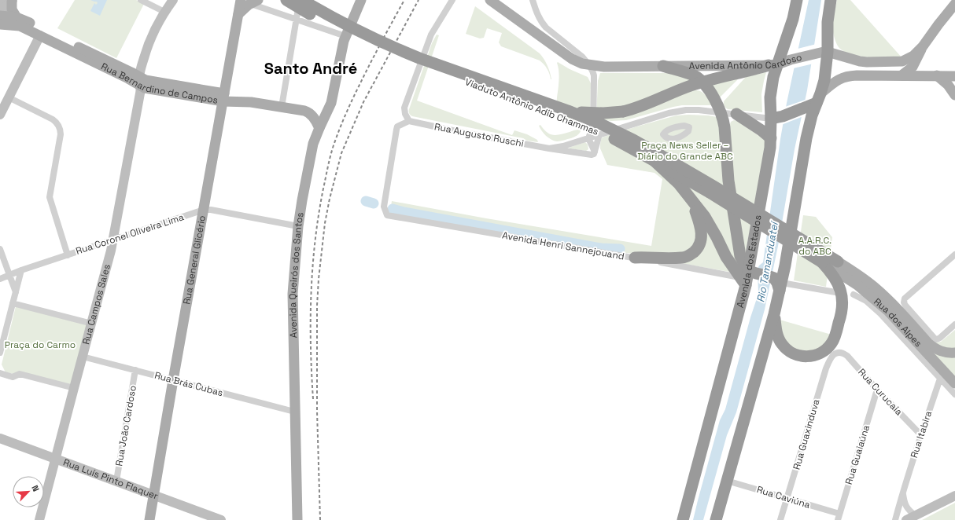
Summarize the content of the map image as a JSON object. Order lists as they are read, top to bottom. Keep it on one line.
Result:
{"streets":{"highway":["Viaduto Antônio Adib Chammas","Avenida dos Estados"],"main road":["Avenida Antônio Cardoso","Rua Bernardino de Campos","Rua General Glicério","Avenida Queirós dos Santos","Rua dos Alpes"],"street":["Rua Augusto Ruschi","Rua Coronel Oliveira Lima","Avenida Henri Sannejouand","Rua Campos Sales","Rua Brás Cubas","Rua Curucaia","Rua João Cardoso","Rua Guaxinduva","Rua Itabira","Rua Guaiaúna","Rua Luís Pinto Flaquer","Rua Caviúna"]},"crossings":[["Avenida Antônio Cardoso","Avenida dos Estados"],["Rua Bernardino de Campos","Rua General Glicério"],["Rua Bernardino de Campos","Avenida Queirós dos Santos"],["Rua Bernardino de Campos","Rua Campos Sales"],["Viaduto Antônio Adib Chammas","Rua dos Alpes"],["Rua Augusto Ruschi","Avenida Henri Sannejouand"],["Rua Augusto Ruschi","Avenida dos Estados"],["Rua Coronel Oliveira Lima","Rua General Glicério"],["Rua Coronel Oliveira Lima","Avenida Queirós dos Santos"],["Rua Coronel Oliveira Lima","Rua Campos Sales"],["Avenida Henri Sannejouand","Avenida dos Estados"],["Rua General Glicério","Rua Brás Cubas"],["Rua General Glicério","Rua Luís Pinto Flaquer"],["Avenida Queirós dos Santos","Rua Brás Cubas"],["Rua Campos Sales","Rua Brás Cubas"],["Rua Campos Sales","Rua Luís Pinto Flaquer"],["Rua dos Alpes","Rua Itabira"],["Rua Brás Cubas","Rua João Cardoso"],["Rua Curucaia","Rua Guaxinduva"],["Rua Curucaia","Rua Itabira"],["Rua Curucaia","Rua Guaiaúna"],["Rua João Cardoso","Rua Luís Pinto Flaquer"],["Rua Guaxinduva","Rua Caviúna"],["Rua Guaiaúna","Rua Caviúna"]],"districts":["Santo André"],"water":["Rio Tamanduateí"],"parks":["Praça News Seller – Diário do Grande ABC","A.A.R.C. do ABC","Praça do Carmo"],"north":"top right"}
